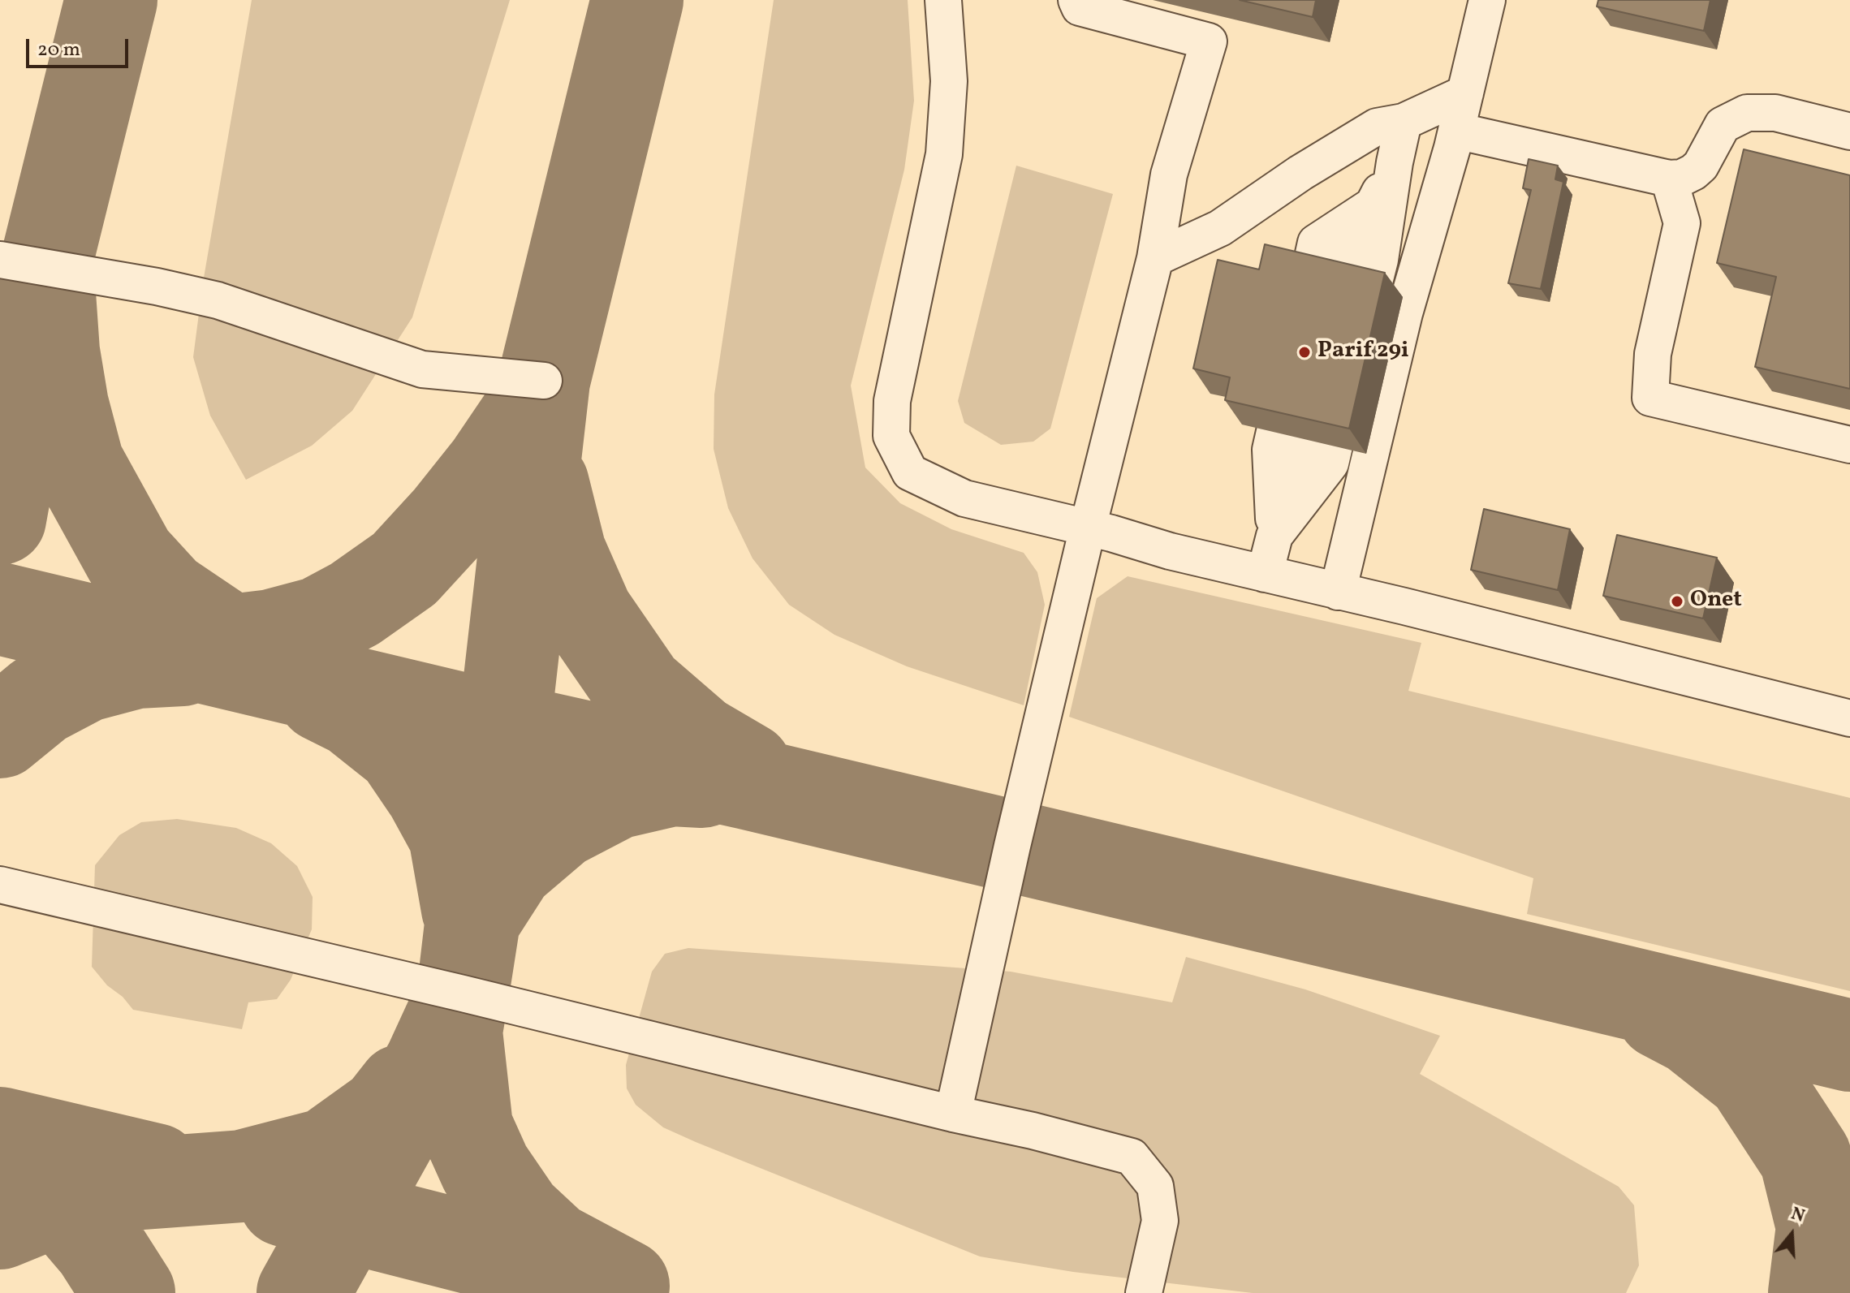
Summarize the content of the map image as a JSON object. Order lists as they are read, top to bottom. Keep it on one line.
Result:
{"places":["Parif 29i","Onet"],"scale_bar":"20 m","north":"top"}
